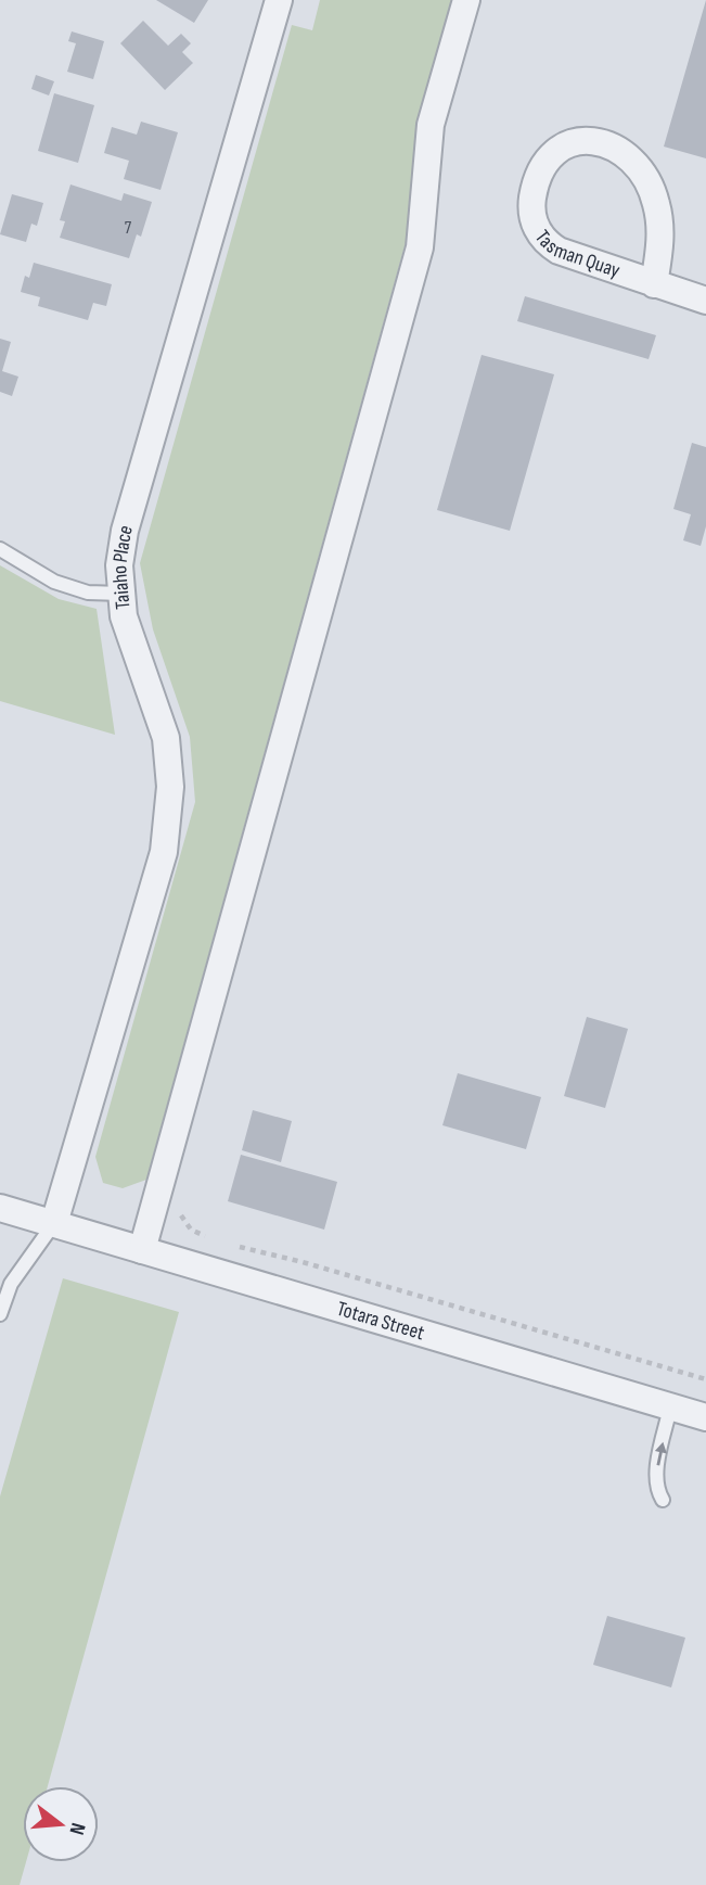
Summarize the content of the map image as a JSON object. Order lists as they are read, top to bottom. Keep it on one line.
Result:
{"streets":{"street":["Tasman Quay","Taiaho Place","Totara Street"]},"crossings":[["Taiaho Place","Totara Street"]],"house_numbers":["7"],"north":"right"}
